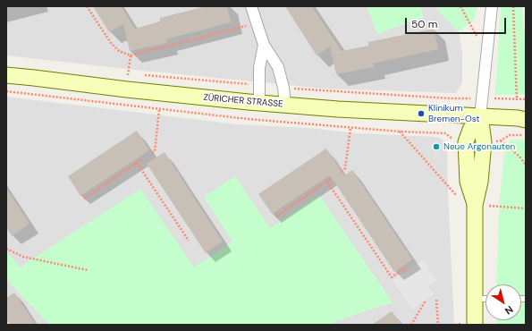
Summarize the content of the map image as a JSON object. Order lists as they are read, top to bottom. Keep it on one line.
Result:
{"streets":{"main road":["ZÜRICHER STRASSE"]},"places":["Klinikum Bremen-Ost","Neue Argonauten"],"scale_bar":"50 m","north":"bottom right"}
